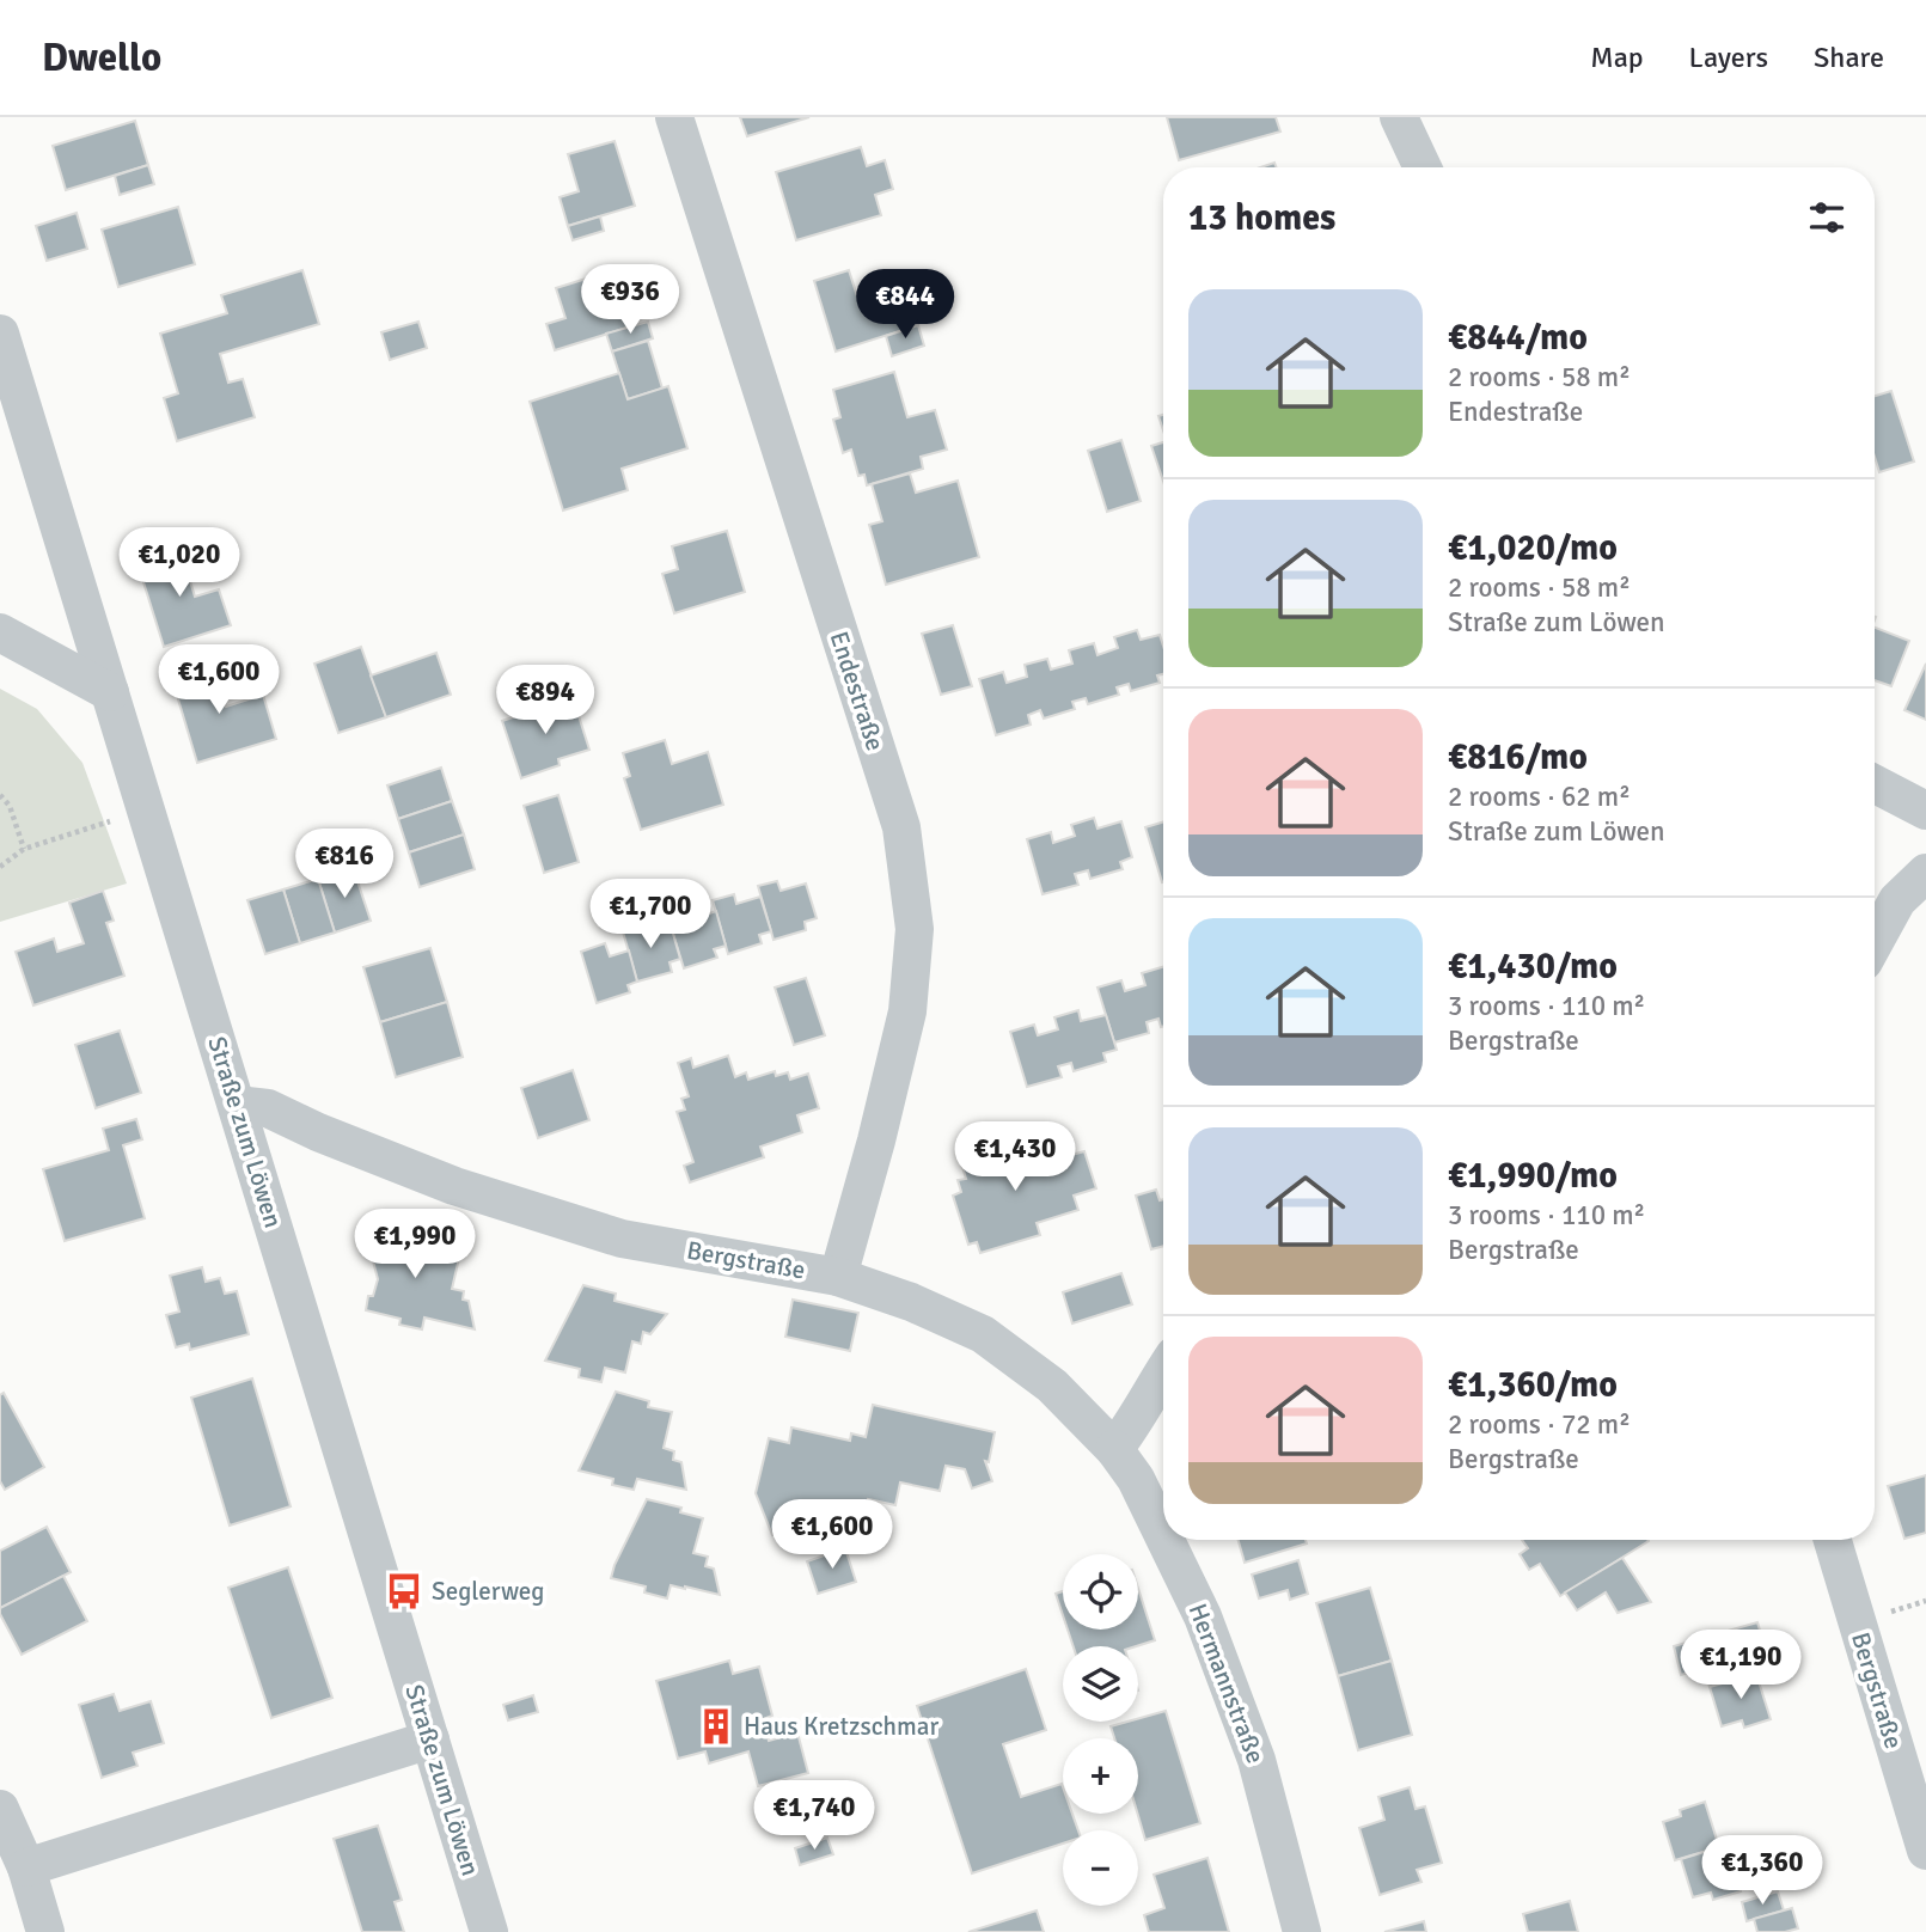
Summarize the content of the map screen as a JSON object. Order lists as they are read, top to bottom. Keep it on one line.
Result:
{"streets":{"street":["Endestraße","Straße zum Löwen","Bergstraße","Hermannstraße"]},"crossings":[["Endestraße","Bergstraße"],["Straße zum Löwen","Bergstraße"],["Bergstraße","Hermannstraße"]],"places":{"bus stop":["Seglerweg"],"building":["Haus Kretzschmar"]},"page":{"header":"Dwello","nav":["Map","Layers","Share"],"heading":"13 homes","price":["€936","€844","€1,020","€1,600","€894","€816","€1,700","€1,430","€1,990","€1,600","€1,190","€1,740","€1,360"],"list":[{"name":"€844/mo","note":"2 rooms · 58 m² · Endestraße"},{"name":"€1,020/mo","note":"2 rooms · 58 m² · Straße zum Löwen"},{"name":"€816/mo","note":"2 rooms · 62 m² · Straße zum Löwen"},{"name":"€1,430/mo","note":"3 rooms · 110 m² · Bergstraße"},{"name":"€1,990/mo","note":"3 rooms · 110 m² · Bergstraße"},{"name":"€1,360/mo","note":"2 rooms · 72 m² · Bergstraße"}],"map_buttons":["+","−"]}}
